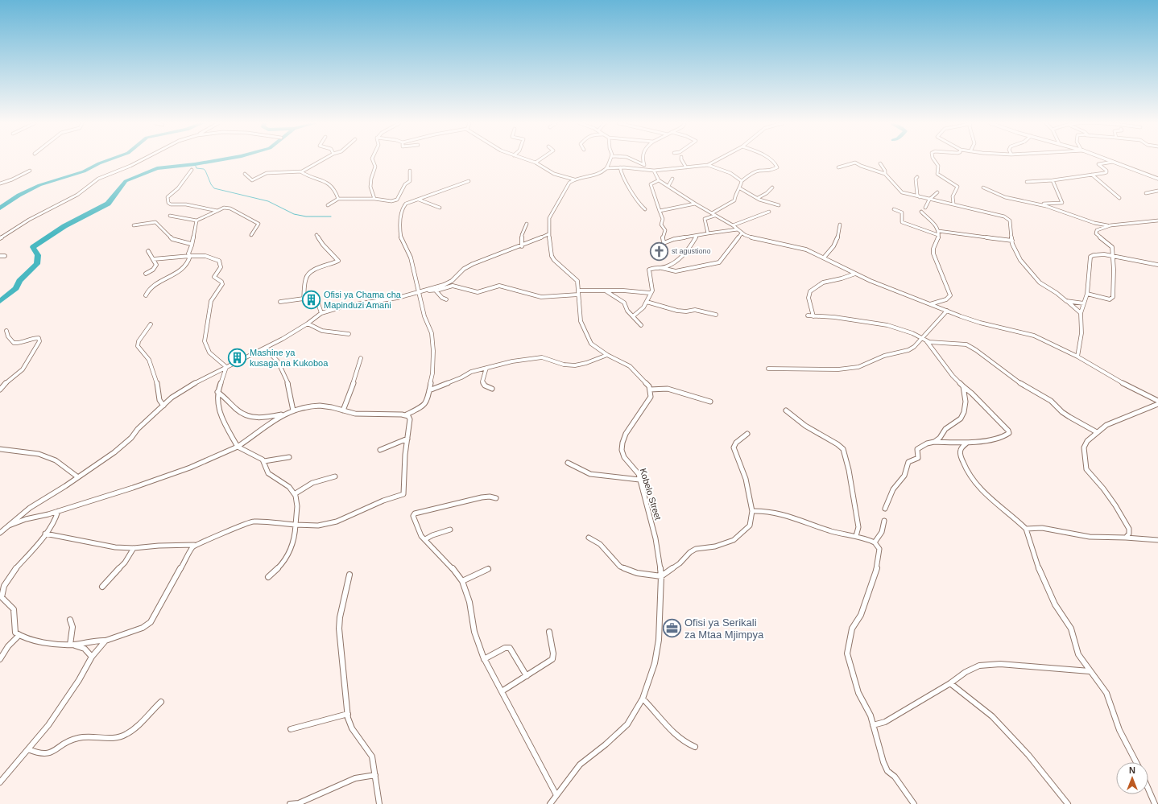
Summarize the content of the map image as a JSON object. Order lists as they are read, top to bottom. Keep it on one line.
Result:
{"streets":{"street":["Kobelo Street"]},"places":{"church":["st agustiono"],"building":["Ofisi ya Chama cha Mapinduzi Amani","Mashine ya kusaga na Kukoboa"],"office":["Ofisi ya Serikali za Mtaa Mjimpya"]},"north":"top"}
